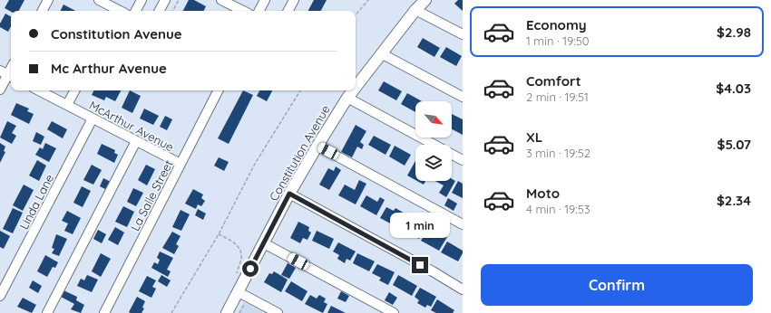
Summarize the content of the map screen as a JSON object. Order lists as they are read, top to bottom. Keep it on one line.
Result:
{"streets":{"main road":["Constitution Avenue"],"street":["McArthur Avenue","La Salle Street","Linda Lane"]},"crossings":[["McArthur Avenue","La Salle Street"],["McArthur Avenue","Linda Lane"]],"north":"bottom right","page":{"list":[{"name":"Economy","note":"1 min · 19:50","value":"$2.98"},{"name":"Comfort","note":"2 min · 19:51","value":"$4.03"},{"name":"XL","note":"3 min · 19:52","value":"$5.07"},{"name":"Moto","note":"4 min · 19:53","value":"$2.34"}],"banner":["Constitution Avenue","Mc Arthur Avenue"],"bubble":"1 min","buttons":"Confirm"}}
